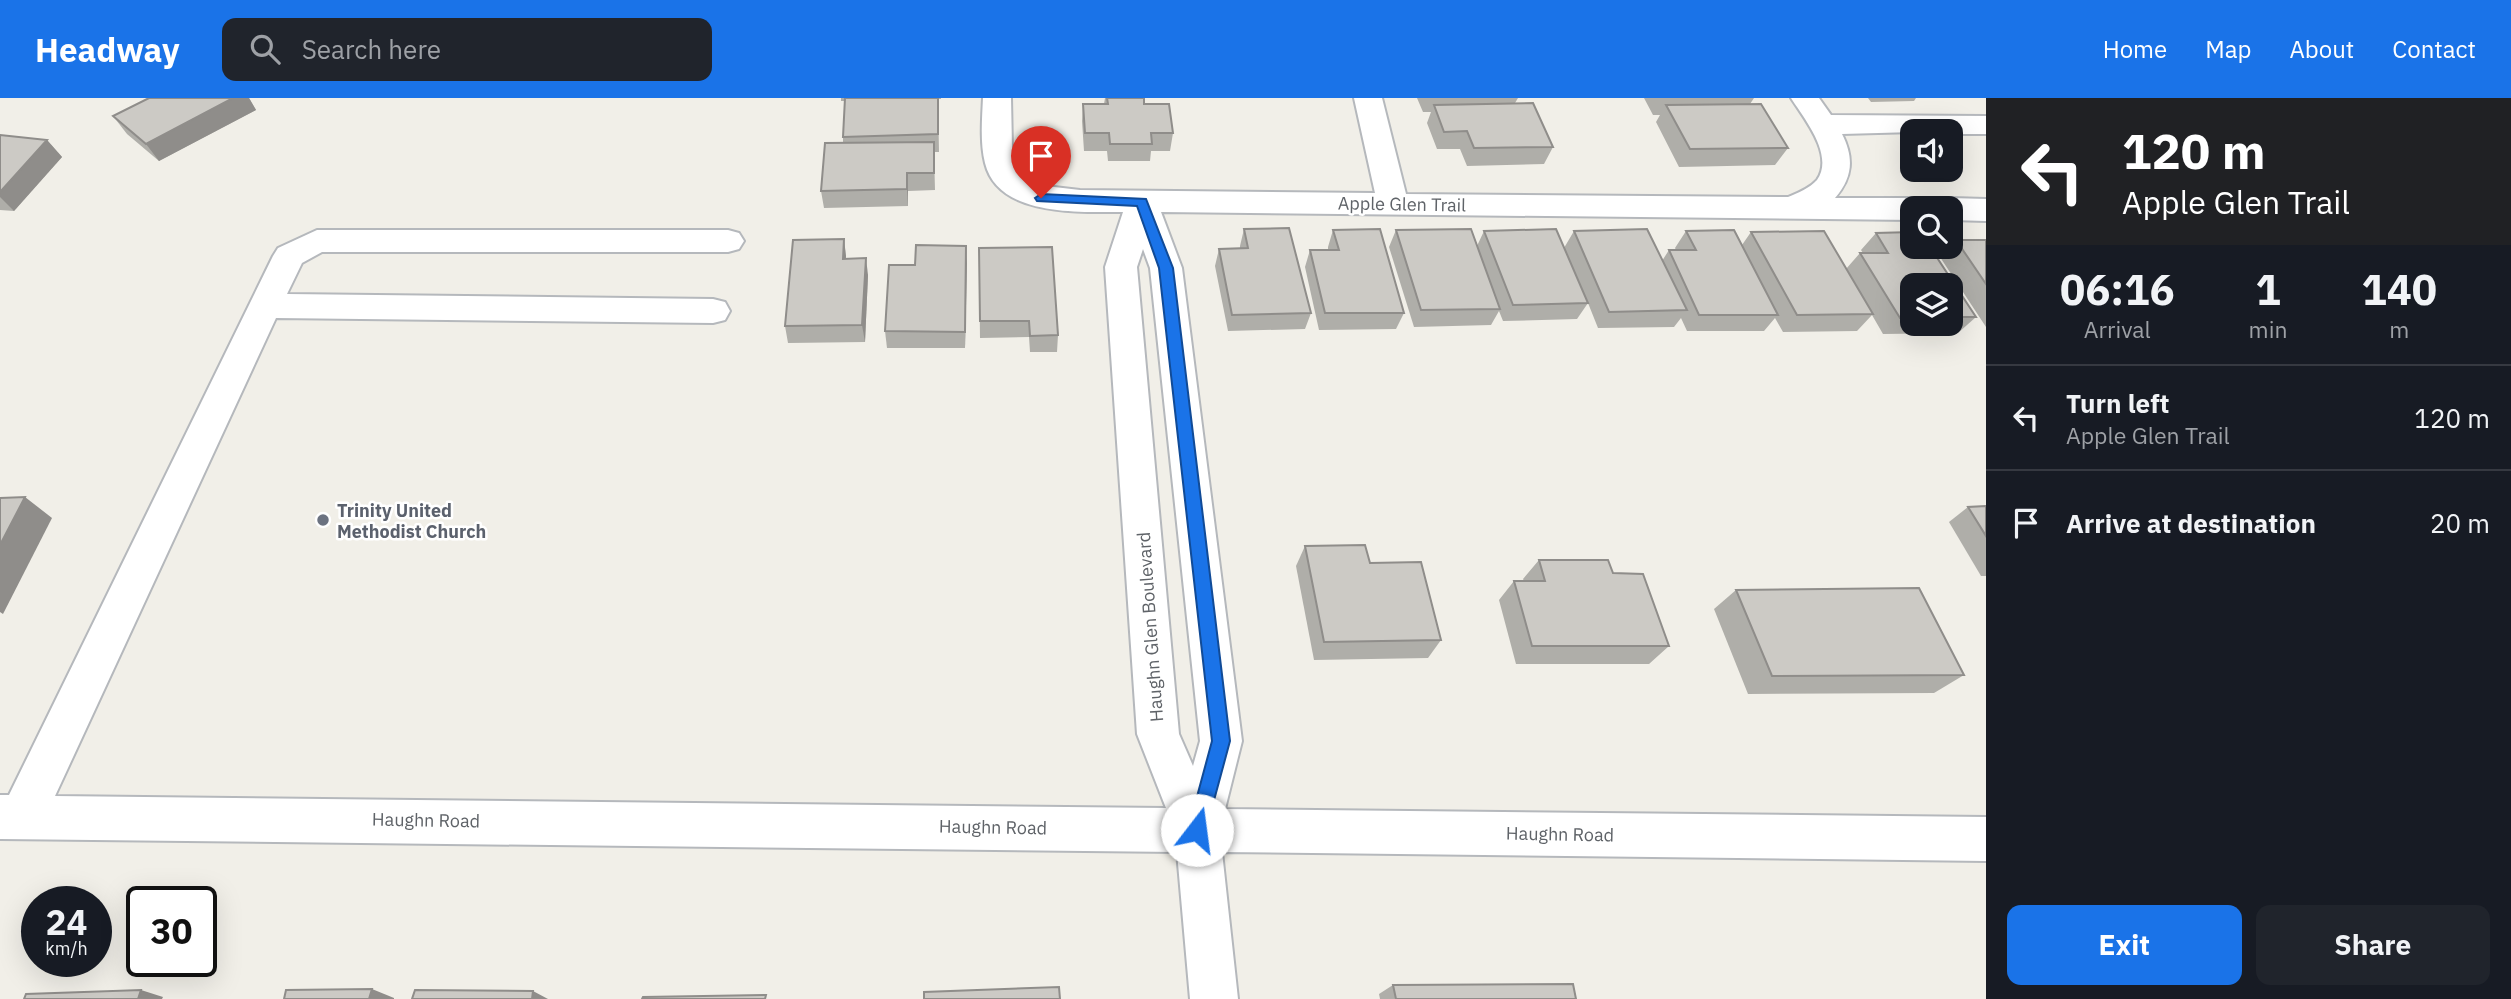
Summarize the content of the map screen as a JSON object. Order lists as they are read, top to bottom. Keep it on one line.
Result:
{"streets":{"street":["Apple Glen Trail","Haughn Glen Boulevard","Haughn Road"]},"crossings":[["Apple Glen Trail","Haughn Glen Boulevard"],["Haughn Glen Boulevard","Haughn Road"]],"places":["Trinity United Methodist Church"],"page":{"header":"Headway","search":"Search here","nav":["Home","Map","About","Contact"],"turn":["120 m","Apple Glen Trail"],"eta":["06:16","Arrival","1","min","140","m"],"list":[{"name":"Turn left","note":"Apple Glen Trail","value":"120 m"},{"name":"Arrive at destination","value":"20 m"}],"speed":"24 km/h","limit":"30","buttons":["Exit","Share"]}}
